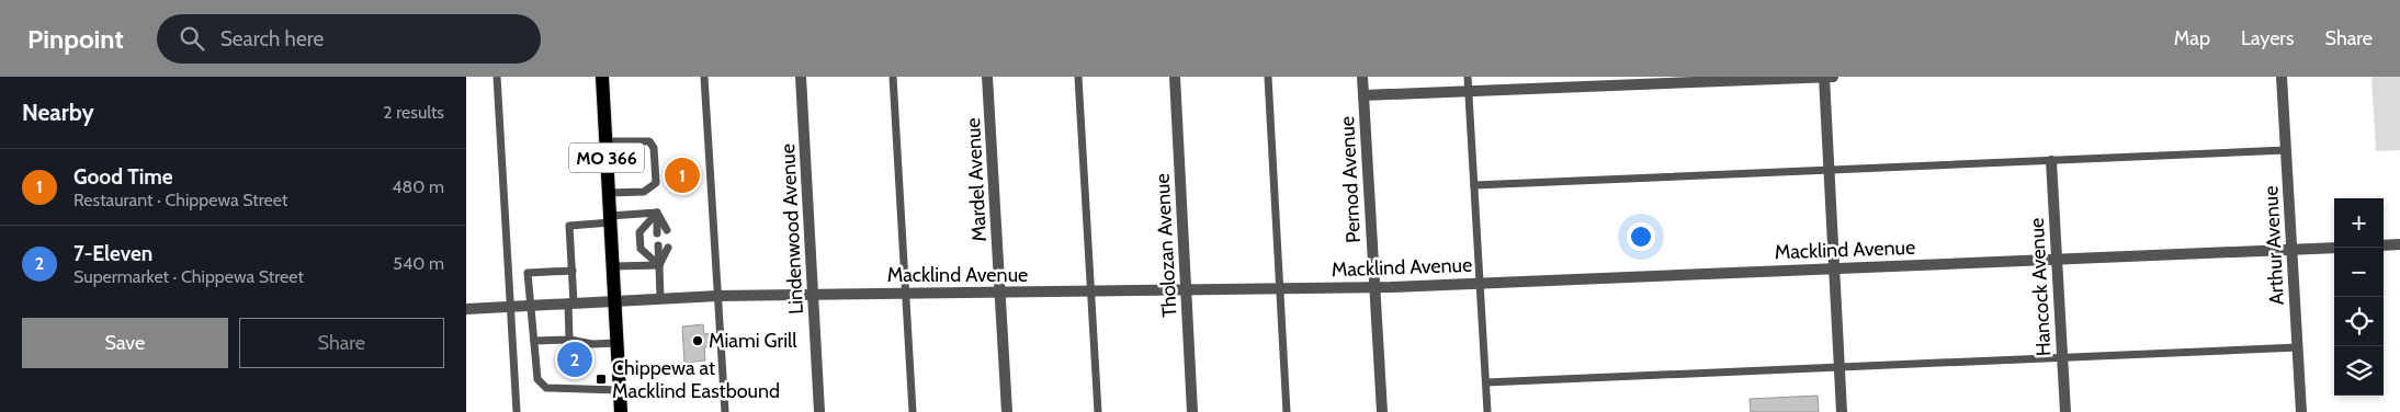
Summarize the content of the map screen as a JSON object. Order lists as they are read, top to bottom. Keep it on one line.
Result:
{"streets":{"main road":["MO 366"],"street":["Mardel Avenue","Pernod Avenue","Lindenwood Avenue","Tholozan Avenue","Arthur Avenue","Macklind Avenue","Hancock Avenue"]},"crossings":[["MO 366","Macklind Avenue"],["Mardel Avenue","Macklind Avenue"],["Pernod Avenue","Macklind Avenue"],["Lindenwood Avenue","Macklind Avenue"],["Tholozan Avenue","Macklind Avenue"],["Arthur Avenue","Macklind Avenue"],["Macklind Avenue","Hancock Avenue"]],"places":{"other":["Miami Grill"],"transit":["Chippewa at Macklind Eastbound"]},"page":{"header":"Pinpoint","search":"Search here","nav":["Map","Layers","Share"],"heading":["Nearby","2 results"],"list":[{"mark":"1","name":"Good Time","note":"Restaurant · Chippewa Street","value":"480 m"},{"mark":"2","name":"7-Eleven","note":"Supermarket · Chippewa Street","value":"540 m"}],"pins":["1","2"],"map_buttons":["+","−"],"buttons":["Save","Share"]}}
